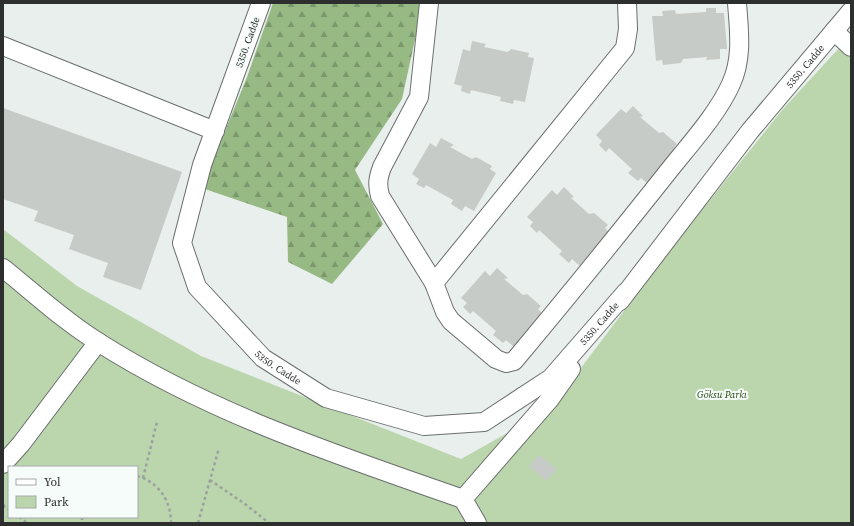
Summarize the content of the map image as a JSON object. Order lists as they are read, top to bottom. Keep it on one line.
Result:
{"streets":{"street":["5350. Cadde"]},"parks":["Göksu Parkı"],"legend":["Yol","Park"]}
